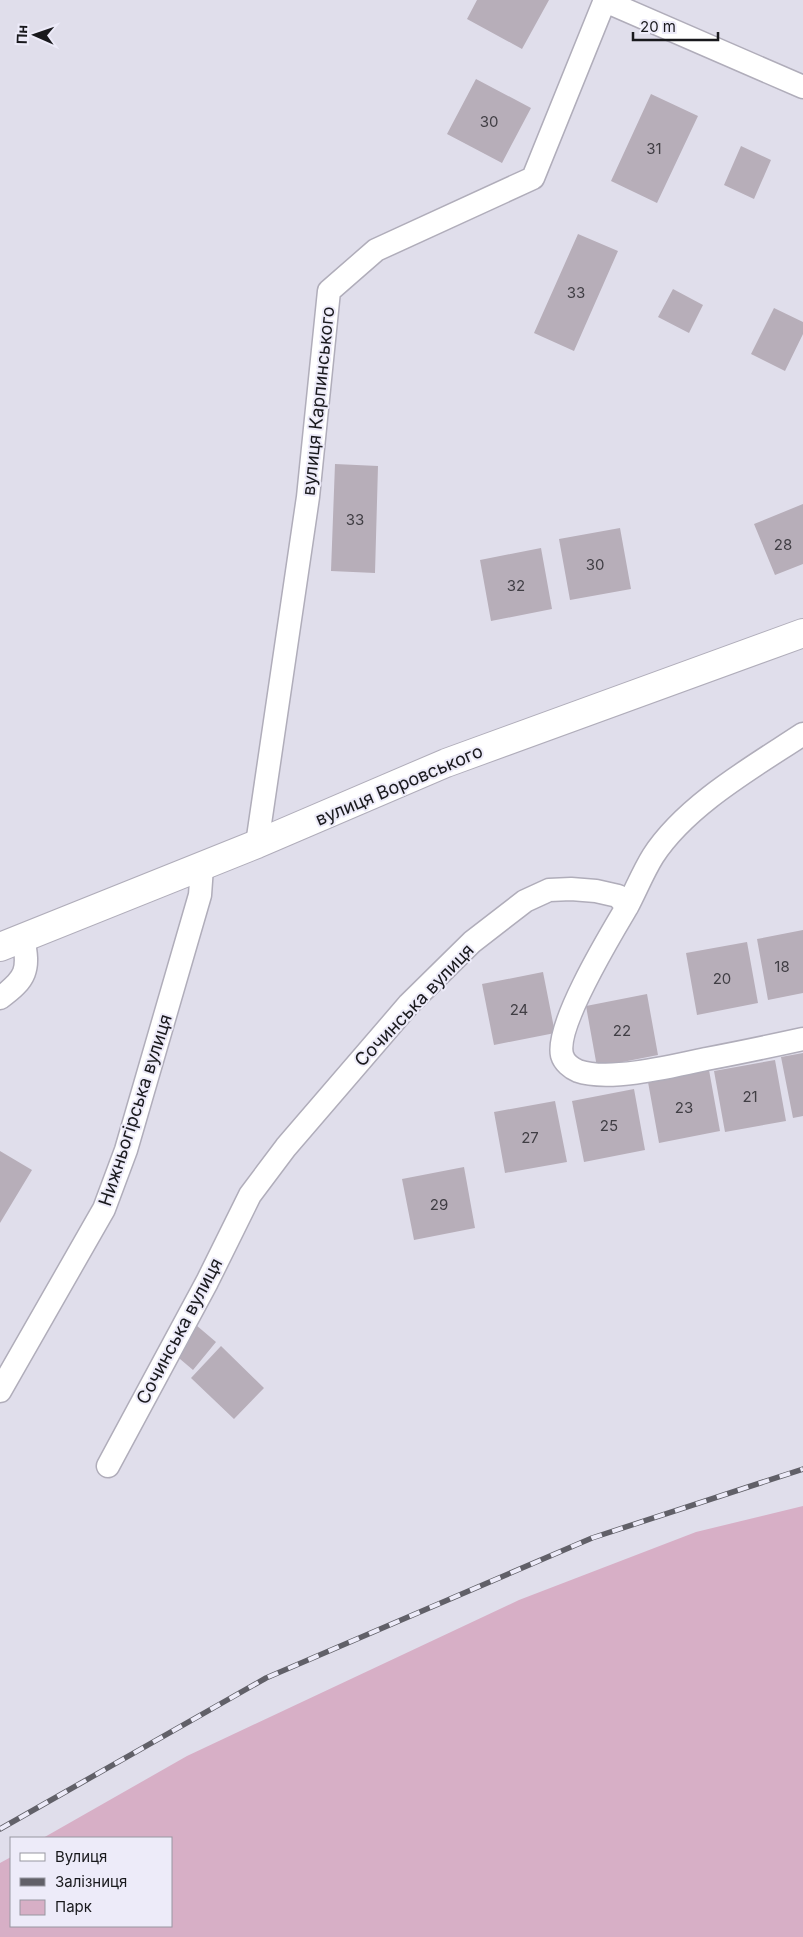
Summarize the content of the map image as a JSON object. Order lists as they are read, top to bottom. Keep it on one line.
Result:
{"streets":{"street":["вулиця Карпинського","вулиця Воровського","Сочинська вулиця","Нижньогірська вулиця"]},"crossings":[["вулиця Карпинського","вулиця Воровського"],["вулиця Воровського","Нижньогірська вулиця"]],"house_numbers":["30","31","33","33","28","30","32","18","20","24","22","21","23","25","27","29"],"legend":["Вулиця","Залізниця","Парк"],"scale_bar":"20 m","north":"left"}
